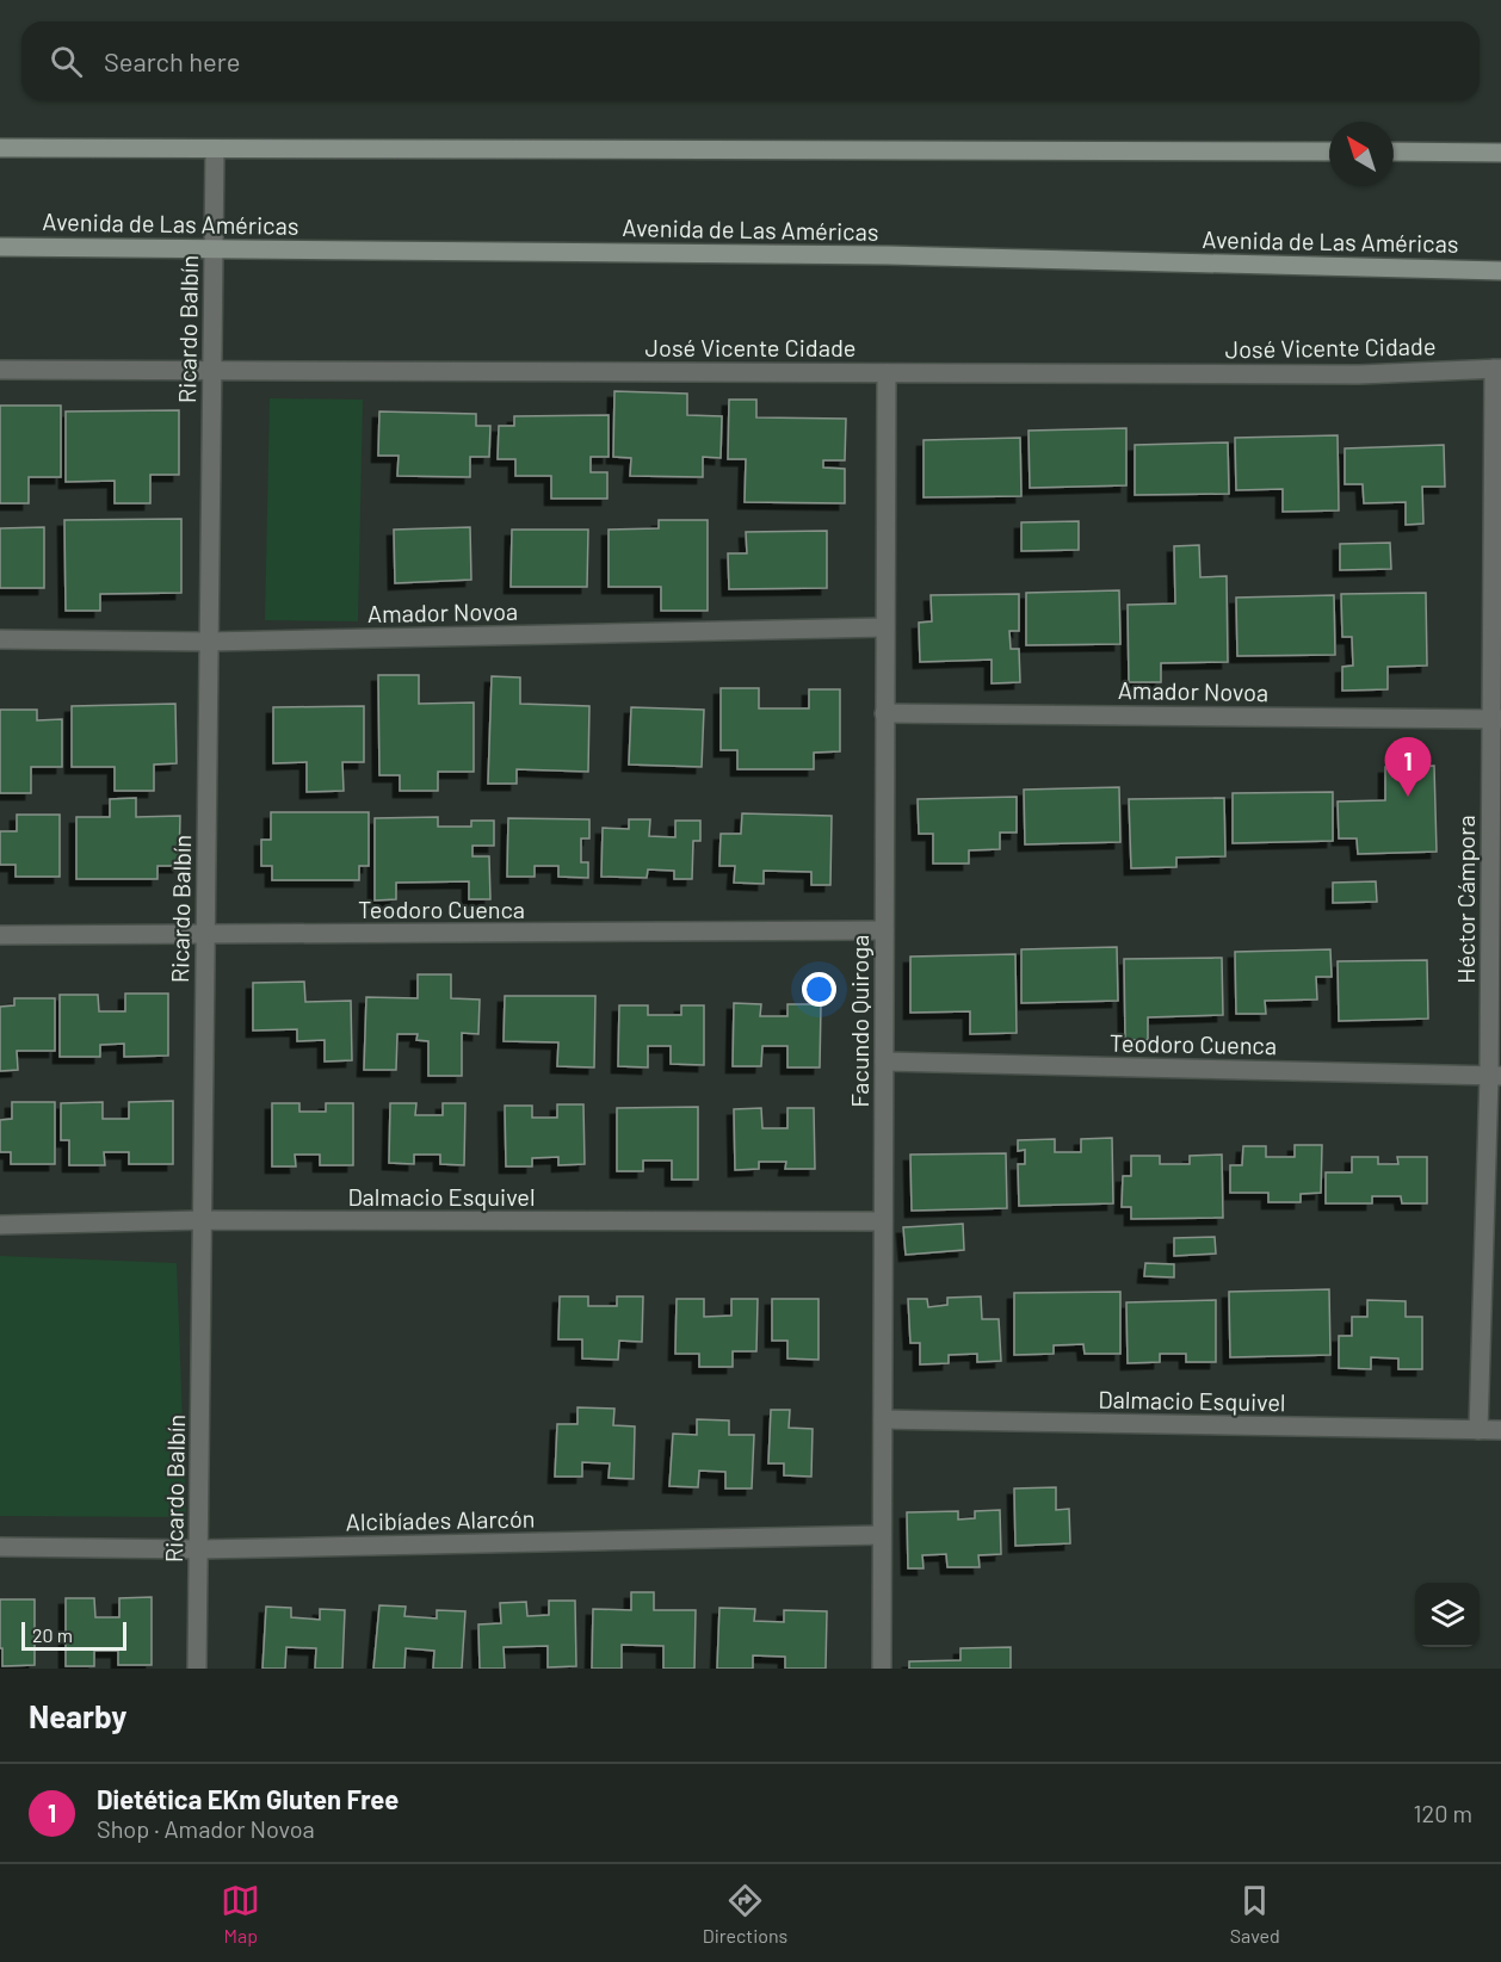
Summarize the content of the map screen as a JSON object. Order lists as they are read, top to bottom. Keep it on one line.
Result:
{"streets":{"main road":["Avenida de Las Américas"],"street":["Ricardo Balbín","José Vicente Cidade","Amador Novoa","Héctor Cámpora","Teodoro Cuenca","Facundo Quiroga","Dalmacio Esquivel","Alcibíades Alarcón"]},"crossings":[["Avenida de Las Américas","Ricardo Balbín"],["Ricardo Balbín","José Vicente Cidade"],["Ricardo Balbín","Amador Novoa"],["Ricardo Balbín","Teodoro Cuenca"],["Ricardo Balbín","Dalmacio Esquivel"],["Ricardo Balbín","Alcibíades Alarcón"],["José Vicente Cidade","Héctor Cámpora"],["José Vicente Cidade","Facundo Quiroga"],["Amador Novoa","Héctor Cámpora"],["Amador Novoa","Facundo Quiroga"],["Héctor Cámpora","Teodoro Cuenca"],["Héctor Cámpora","Dalmacio Esquivel"],["Teodoro Cuenca","Facundo Quiroga"],["Facundo Quiroga","Dalmacio Esquivel"],["Facundo Quiroga","Alcibíades Alarcón"]],"scale_bar":"20 m","north":"top left","page":{"search":"Search here","pins":"1","scale":"20 m","heading":"Nearby","list":[{"mark":"1","name":"Dietética EKm Gluten Free","note":"Shop · Amador Novoa","value":"120 m"}],"nav":["Map","Directions","Saved"]}}
